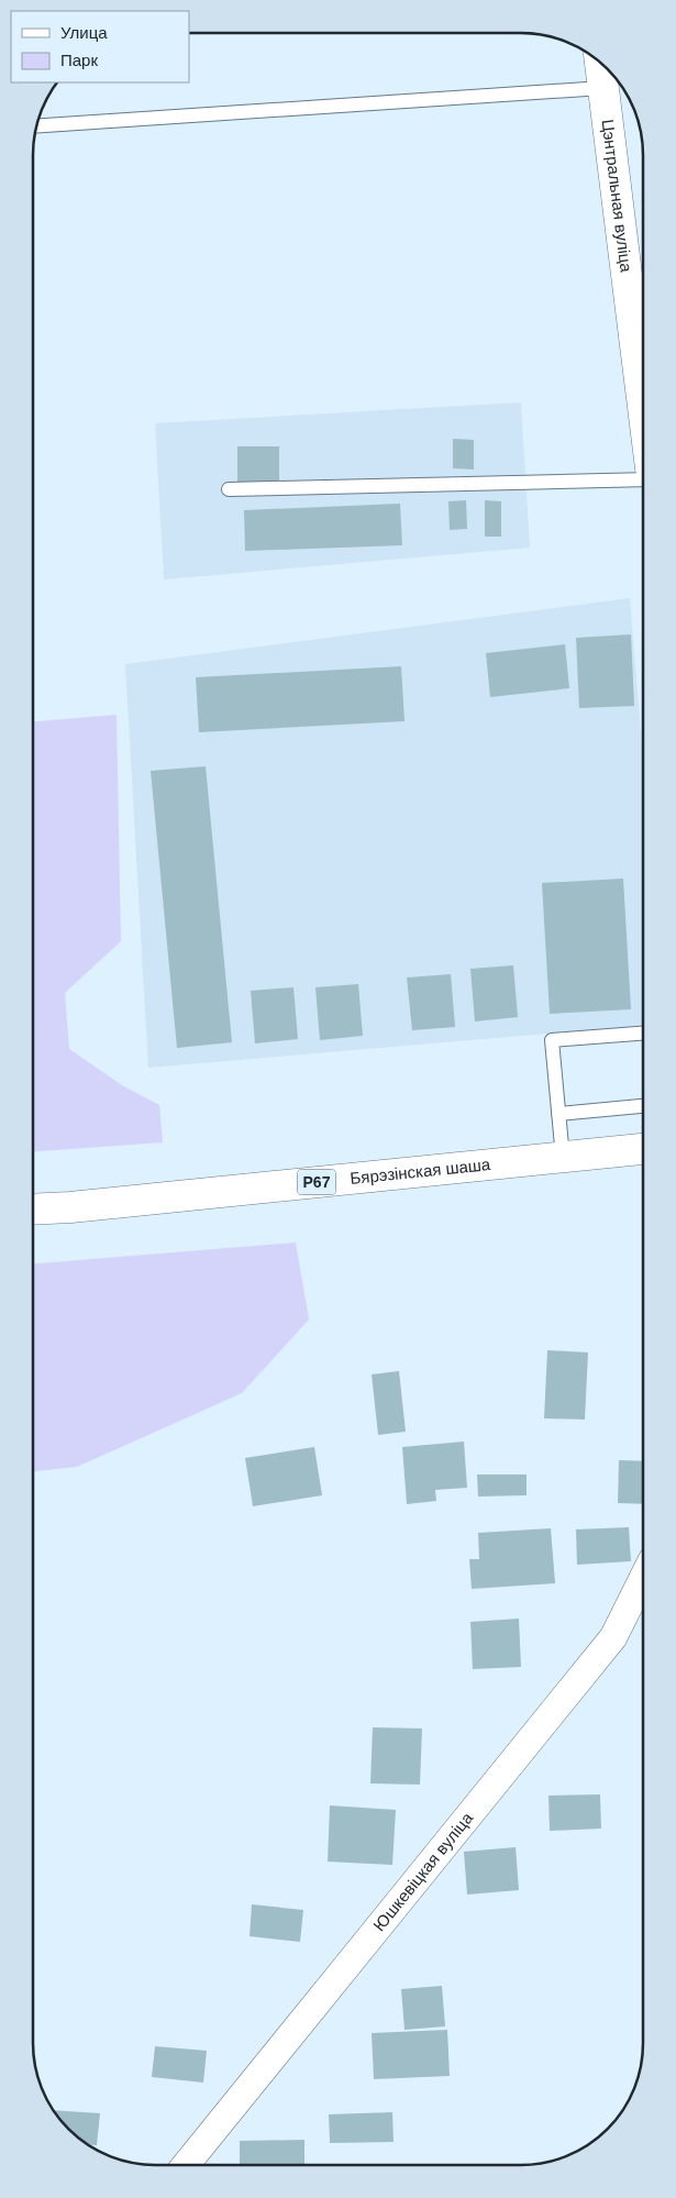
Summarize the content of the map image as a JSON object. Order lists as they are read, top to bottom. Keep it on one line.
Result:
{"streets":{"main road":["Цэнтральная вуліца","Бярэзінская шаша","Р67"],"street":["Юшкевіцкая вуліца"]},"legend":["Улица","Парк"]}
